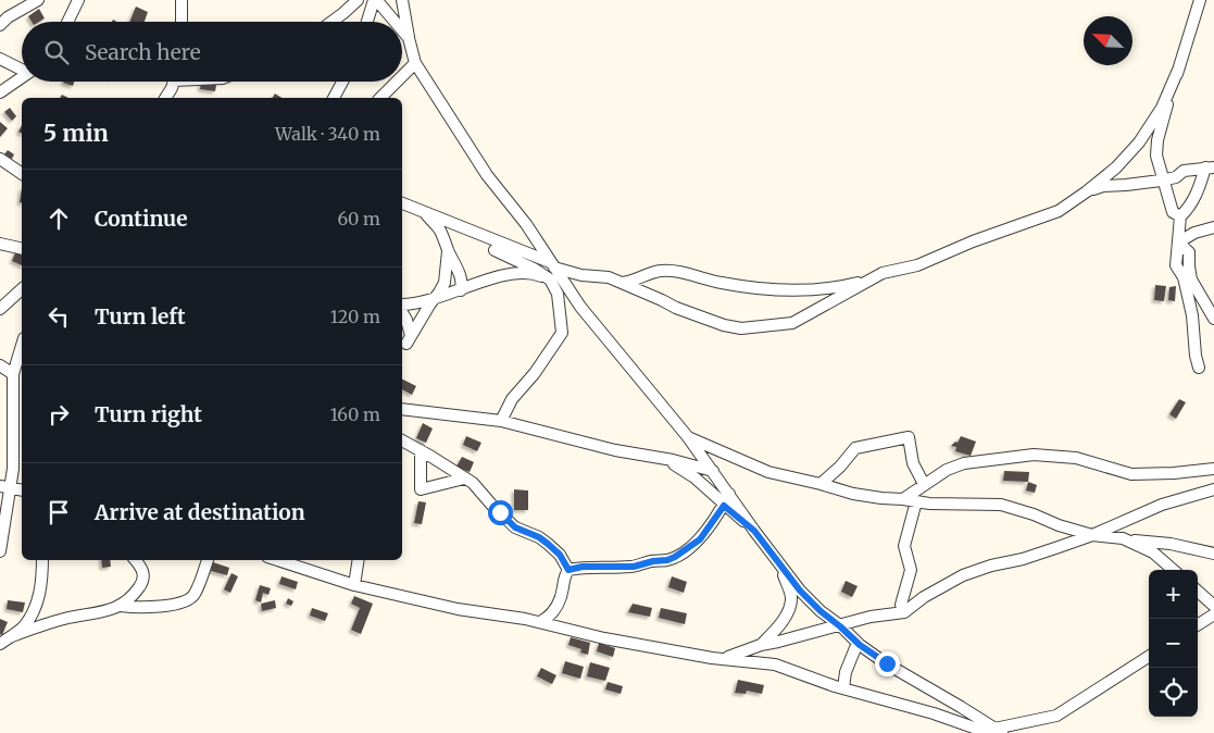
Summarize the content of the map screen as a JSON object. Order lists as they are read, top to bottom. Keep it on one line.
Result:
{"north":"top left","page":{"search":"Search here","heading":["5 min","Walk · 340 m"],"list":[["Continue","60 m"],["Turn left","120 m"],["Turn right","160 m"],"Arrive at destination"],"map_buttons":["+","−"]}}
